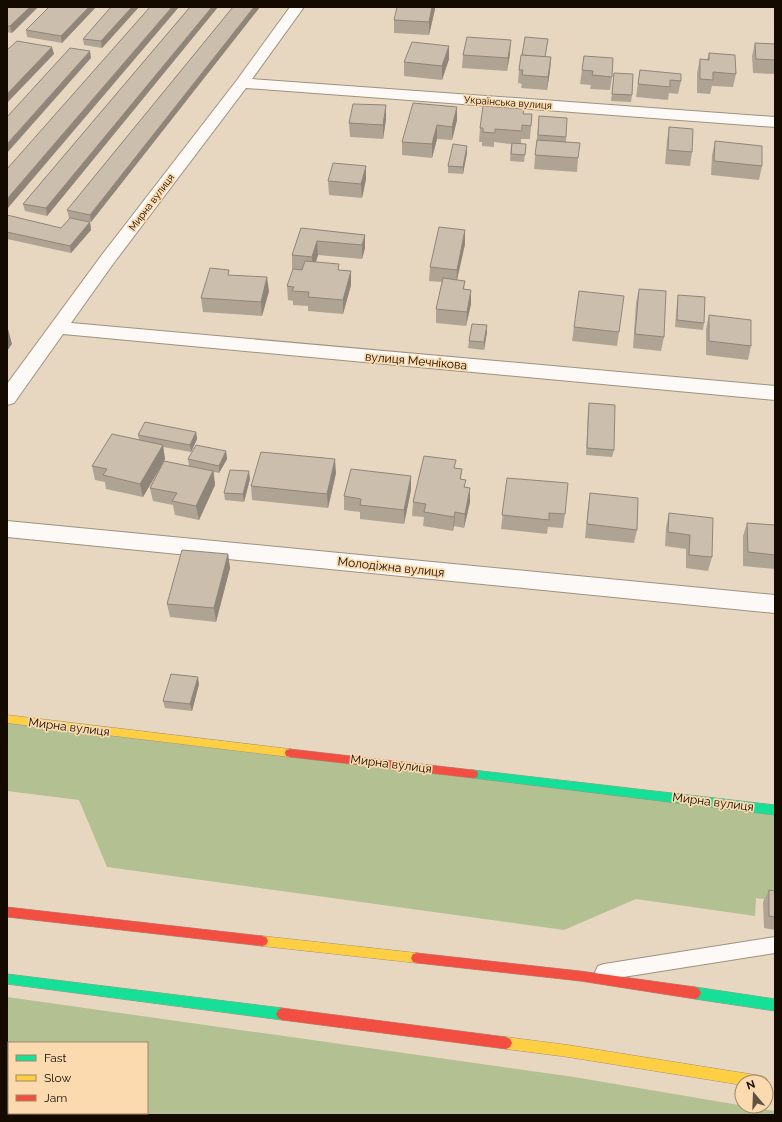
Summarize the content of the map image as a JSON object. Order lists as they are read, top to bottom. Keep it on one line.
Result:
{"streets":{"main road":["Мирна вулиця"],"street":["Українська вулиця","вулиця Мечнікова","Молодіжна вулиця"]},"crossings":[["Українська вулиця","Мирна вулиця"],["Мирна вулиця","вулиця Мечнікова"]],"legend":["Fast","Slow","Jam"],"north":"top"}
